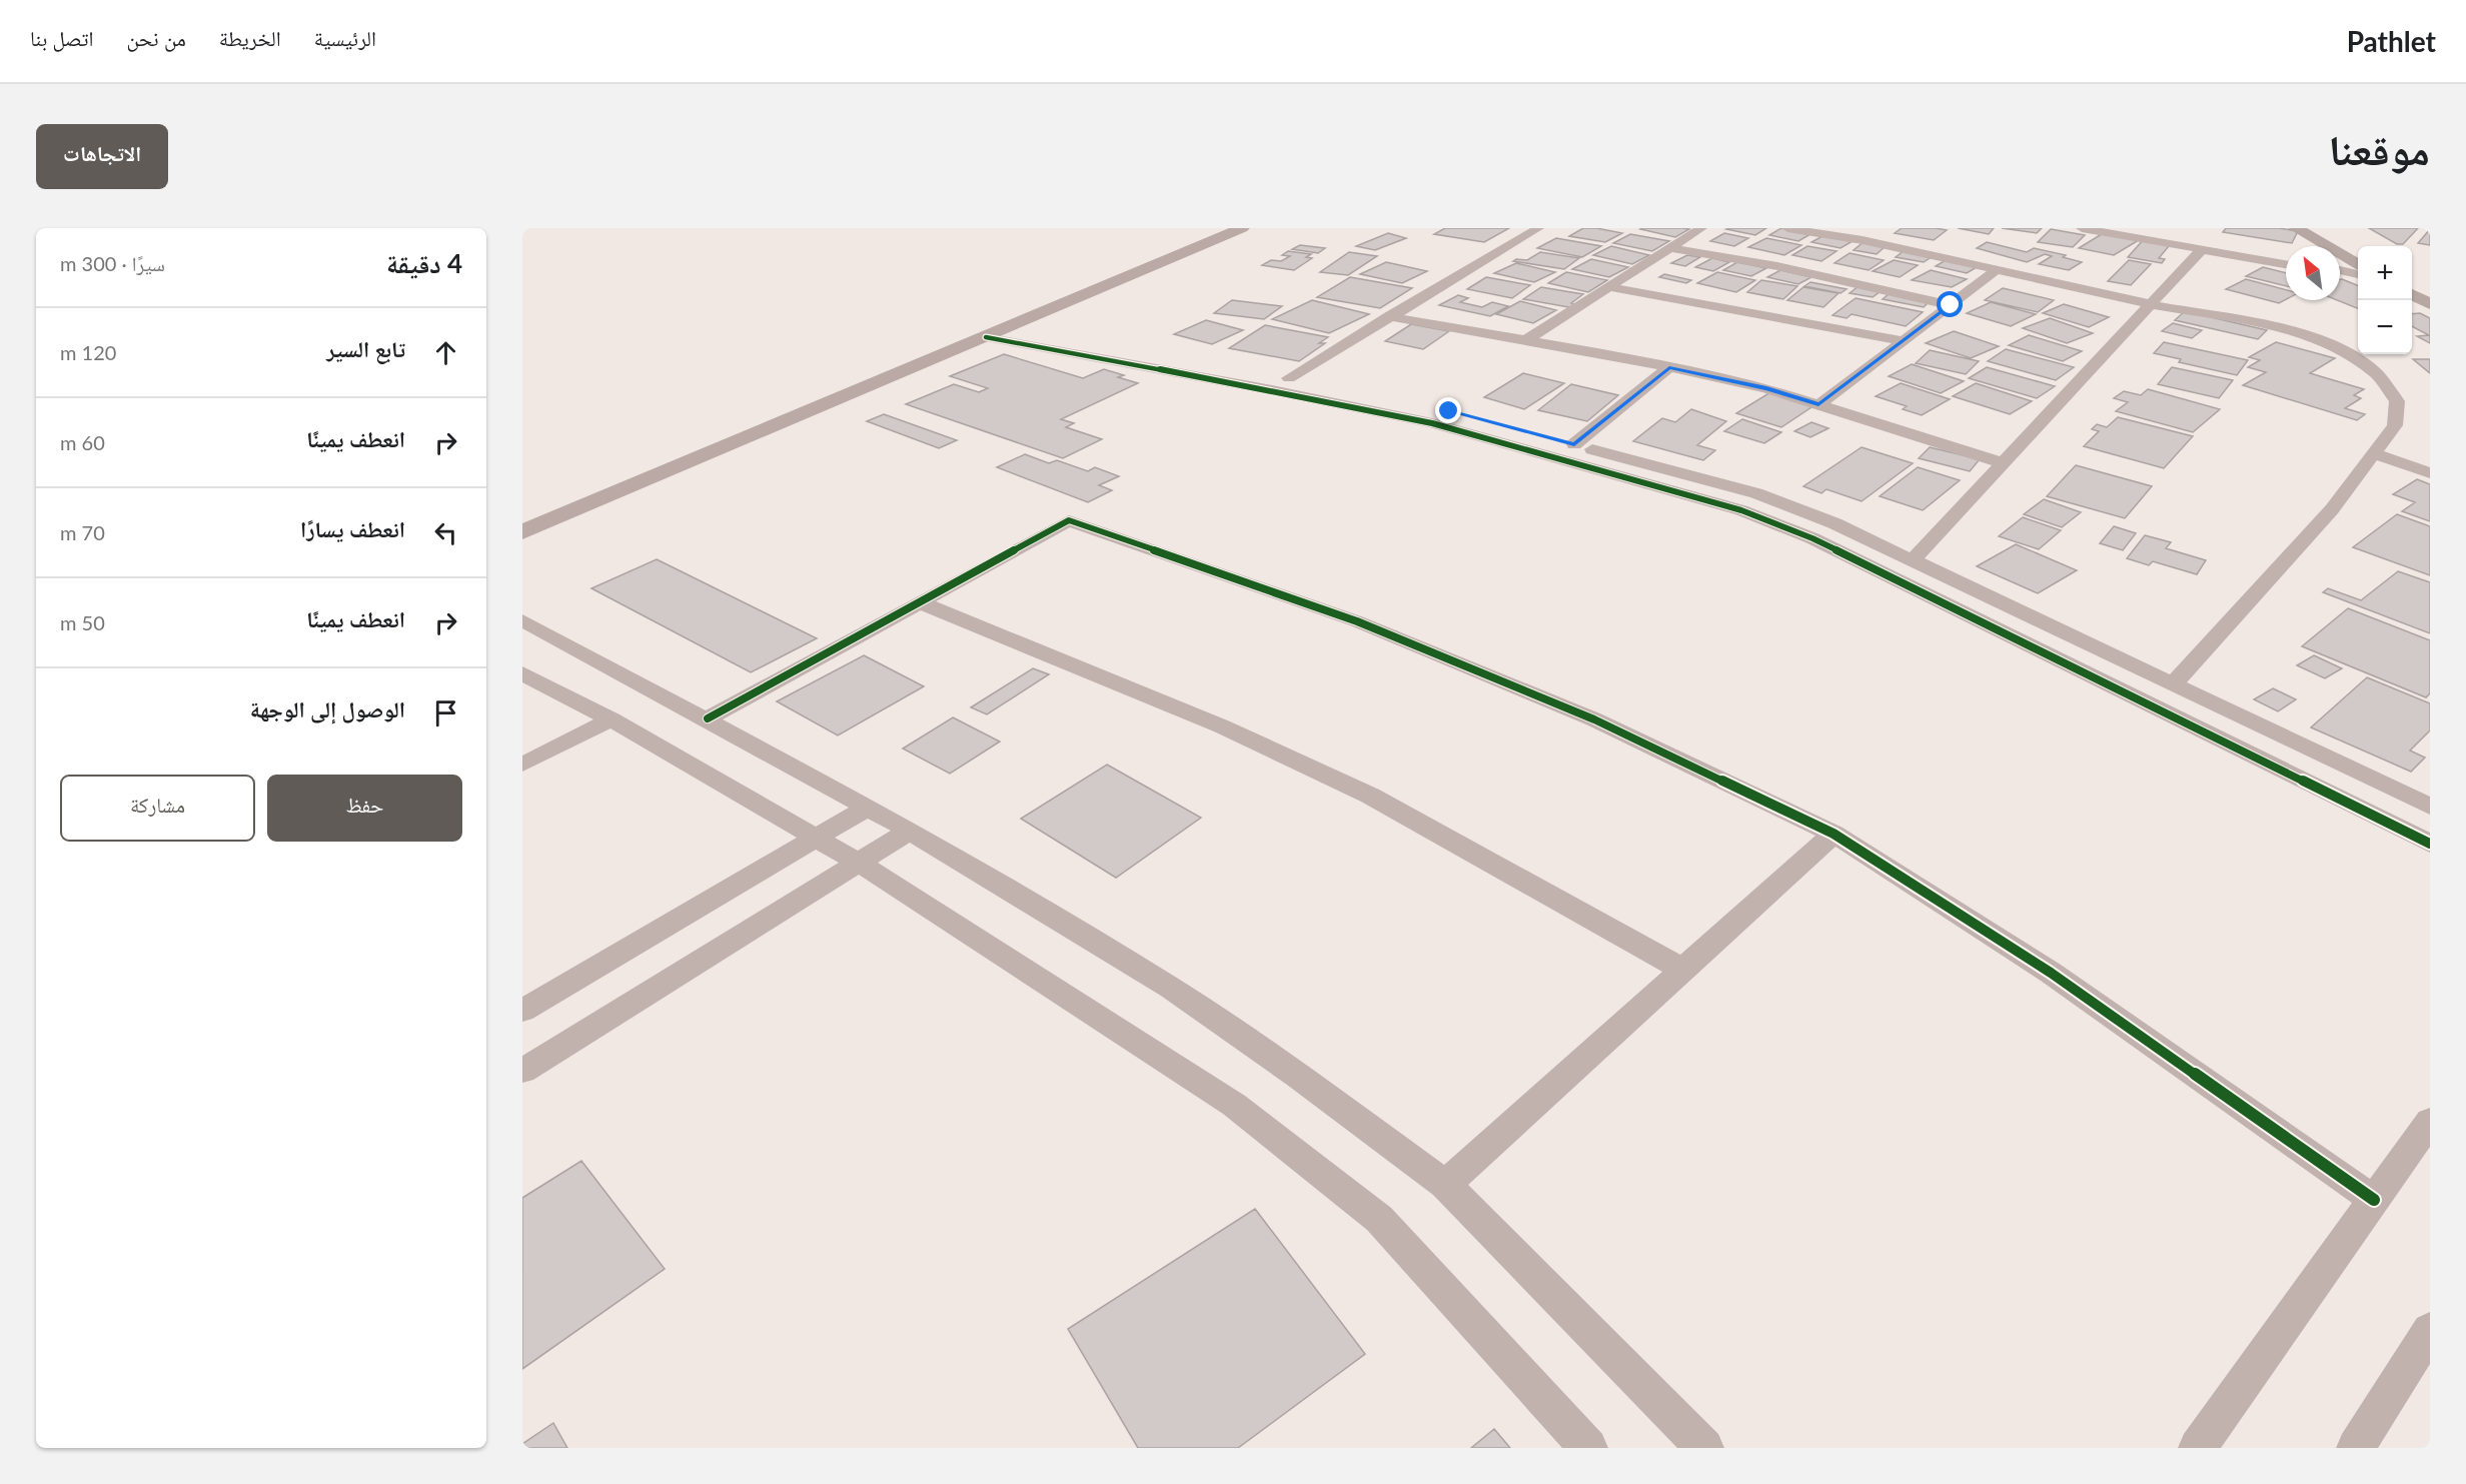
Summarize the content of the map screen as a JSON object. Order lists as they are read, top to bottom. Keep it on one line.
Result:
{"north":"top left","page":{"header":"Pathlet","nav":["الرئيسية","الخريطة","من نحن","اتصل بنا"],"title":"موقعنا","buttons":["الاتجاهات",["حفظ","مشاركة"]],"heading":["4 دقيقة","سيرًا · 300 m"],"map_buttons":["+","−"],"list":[["تابع السير","120 m"],["انعطف يمينًا","60 m"],["انعطف يسارًا","70 m"],["انعطف يمينًا","50 m"],"الوصول إلى الوجهة"]}}
